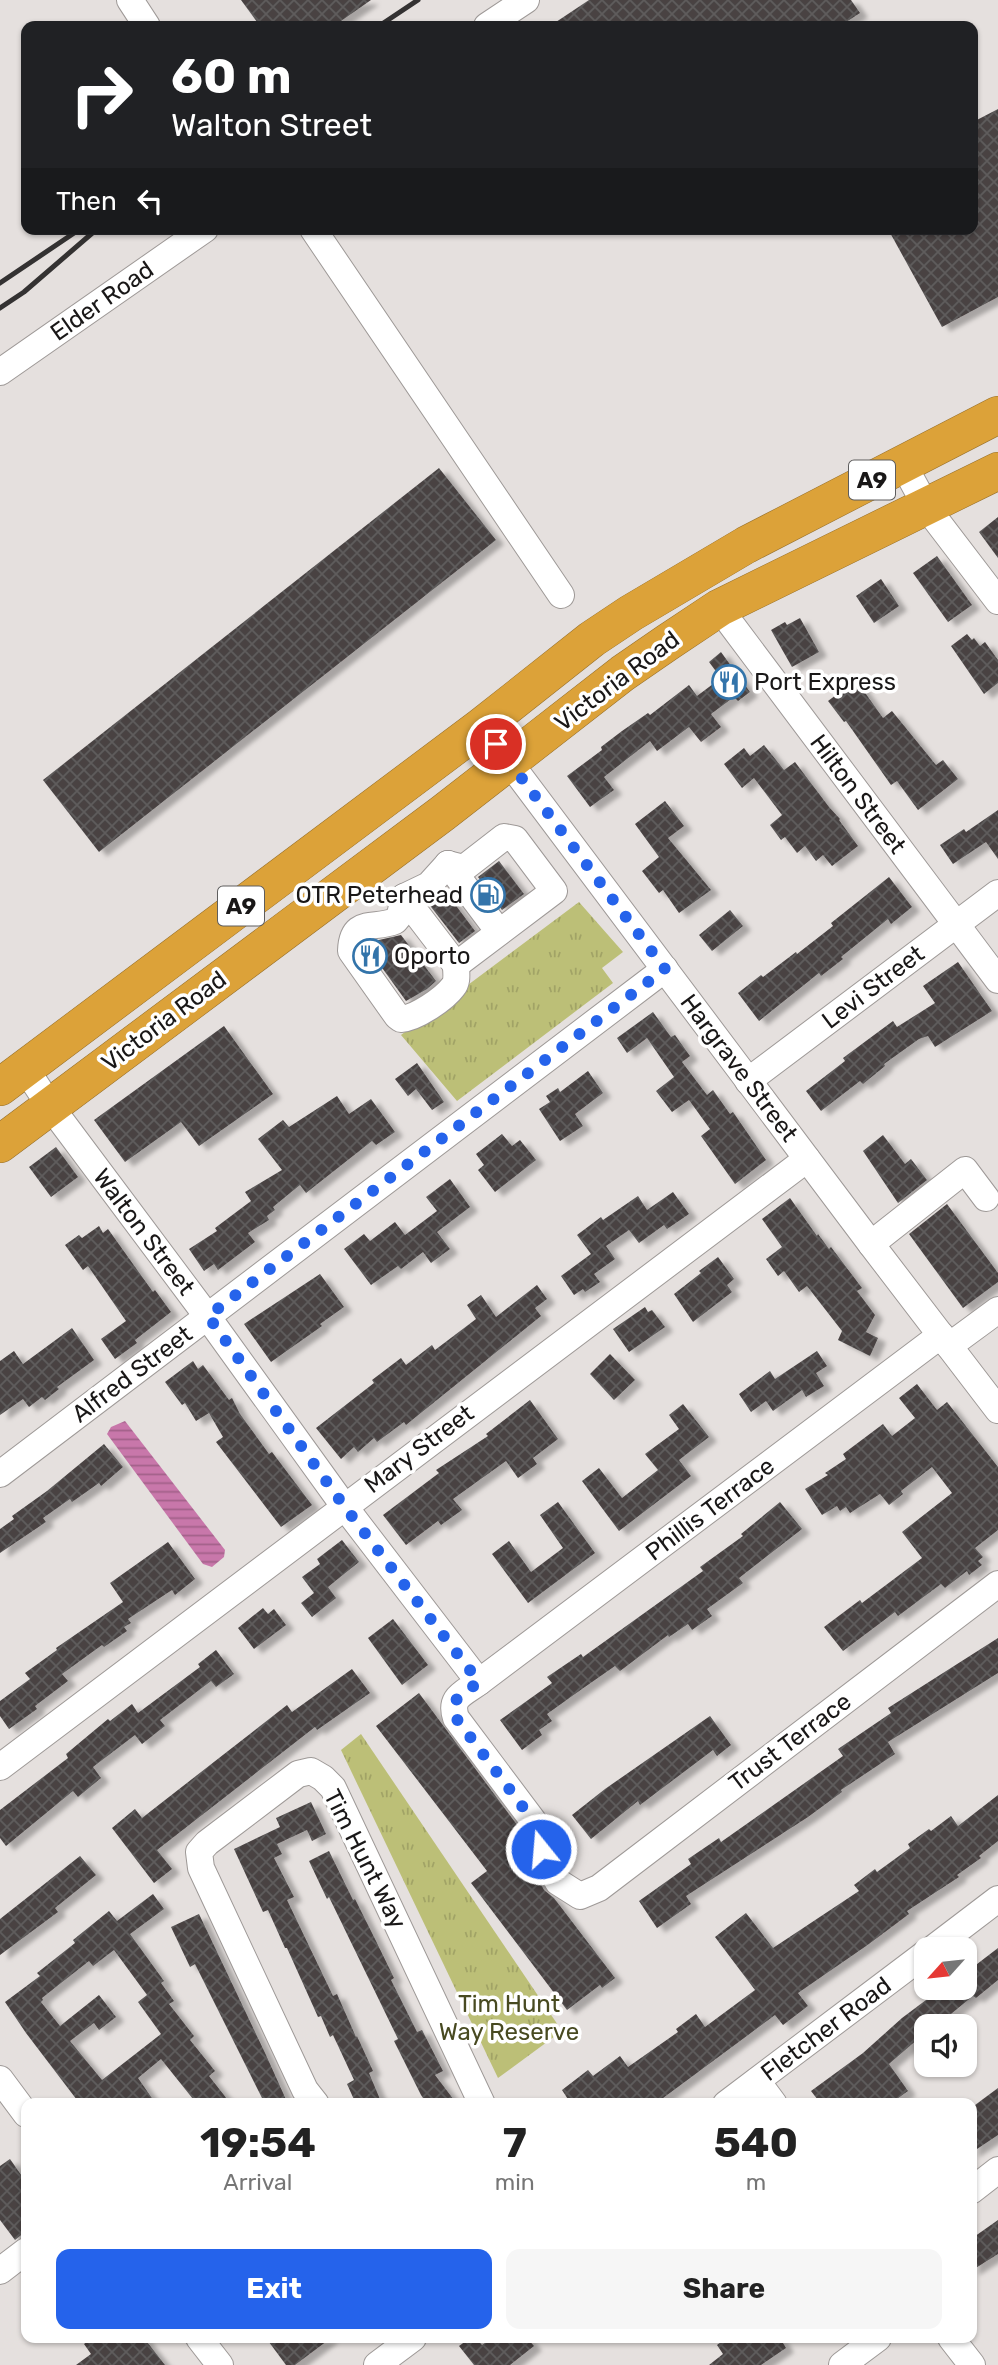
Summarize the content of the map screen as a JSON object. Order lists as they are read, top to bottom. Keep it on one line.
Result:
{"streets":{"highway":["A9","Victoria Road"],"street":["Elder Road","Hilton Street","Levi Street","Hargrave Street","Walton Street","Alfred Street","Mary Street","Phillis Terrace","Trust Terrace","Tim Hunt Way","Fletcher Road"]},"crossings":[["A9","Victoria Road"],["A9","Hargrave Street"],["Victoria Road","Hilton Street"],["Victoria Road","Hargrave Street"],["Victoria Road","Walton Street"],["Hilton Street","Levi Street"],["Levi Street","Hargrave Street"],["Hargrave Street","Alfred Street"],["Hargrave Street","Mary Street"],["Hargrave Street","Phillis Terrace"],["Walton Street","Alfred Street"],["Walton Street","Mary Street"],["Walton Street","Phillis Terrace"],["Walton Street","Trust Terrace"],["Phillis Terrace","Trust Terrace"]],"parks":["Tim Hunt Way Reserve"],"places":{"restaurant":["Port Express","Oporto"],"fuel station":["OTR Peterhead"]},"north":"bottom left","page":{"turn":["60 m","Walton Street"],"then":"Then","eta":["19:54","Arrival","7","min","540","m"],"buttons":["Exit","Share"]}}
